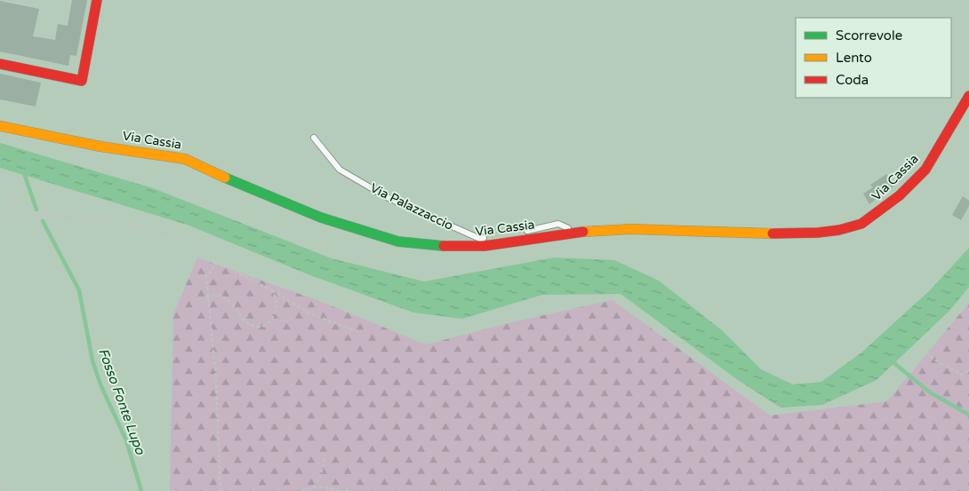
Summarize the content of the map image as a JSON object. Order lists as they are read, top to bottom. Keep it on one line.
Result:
{"streets":{"main road":["Via Cassia"],"lane":["Via Palazzaccio"]},"water":["Fosso Fonte Lupo"],"legend":["Scorrevole","Lento","Coda"]}
